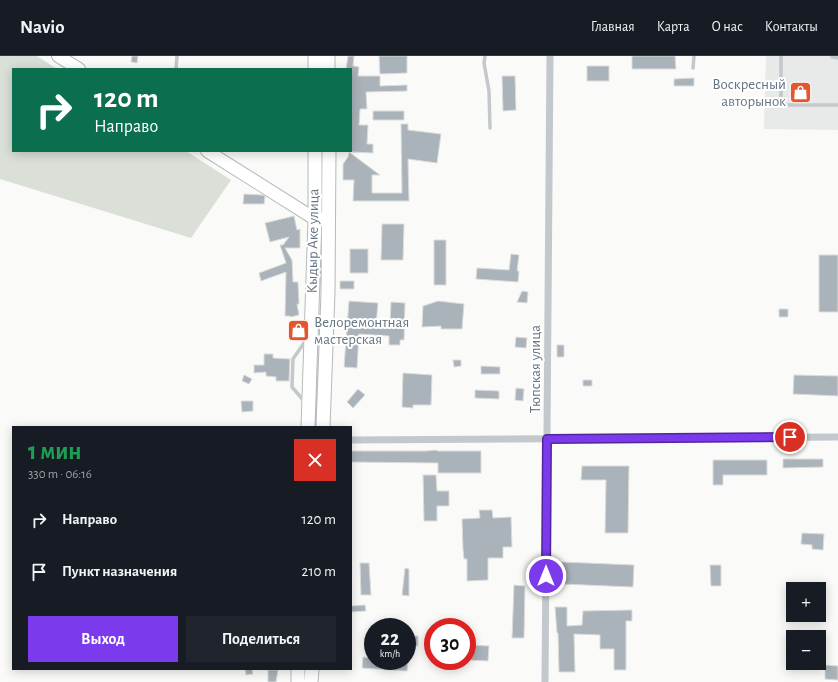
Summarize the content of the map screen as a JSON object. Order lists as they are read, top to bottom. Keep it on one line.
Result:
{"streets":{"highway":["Кыдыр Аке улица"],"street":["Тюпская улица"]},"places":{"shop":["Воскресный авторынок","Велоремонтная мастерская"]},"page":{"header":"Navio","nav":["Главная","Карта","О нас","Контакты"],"turn":["120 m","Направо"],"heading":["1 мин","330 m · 06:16"],"list":[{"name":"Направо","value":"120 m"},{"name":"Пункт назначения","value":"210 m"}],"map_buttons":["+","−"],"buttons":["Выход","Поделиться"],"speed":"22 km/h","limit":"30"}}
